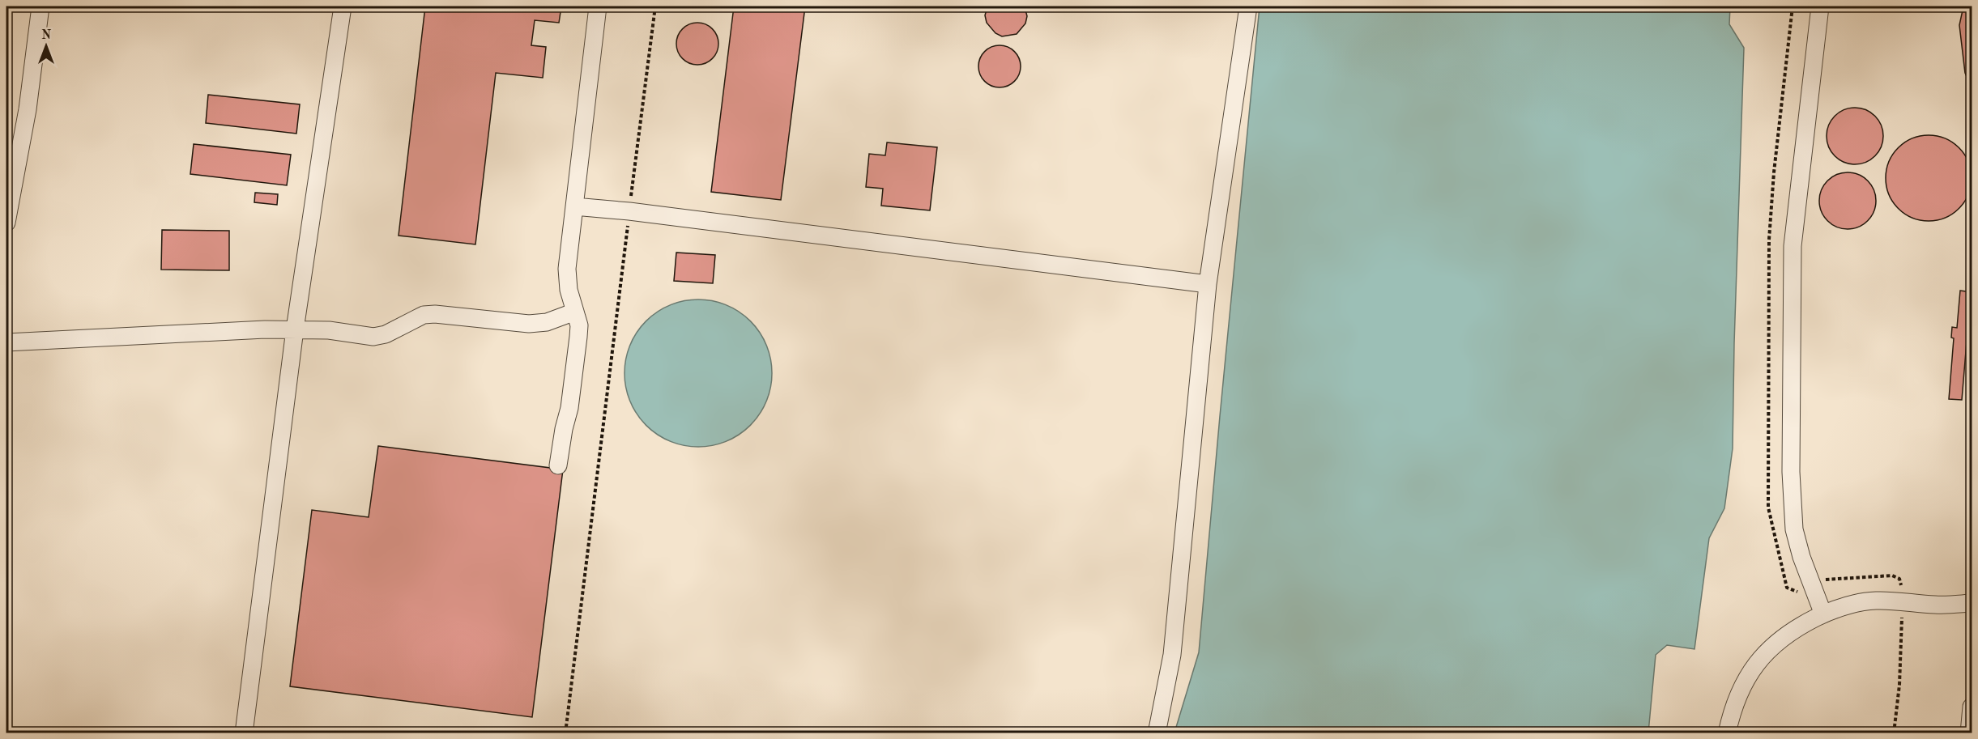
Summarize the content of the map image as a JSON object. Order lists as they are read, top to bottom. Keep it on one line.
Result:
{"north":"top"}
